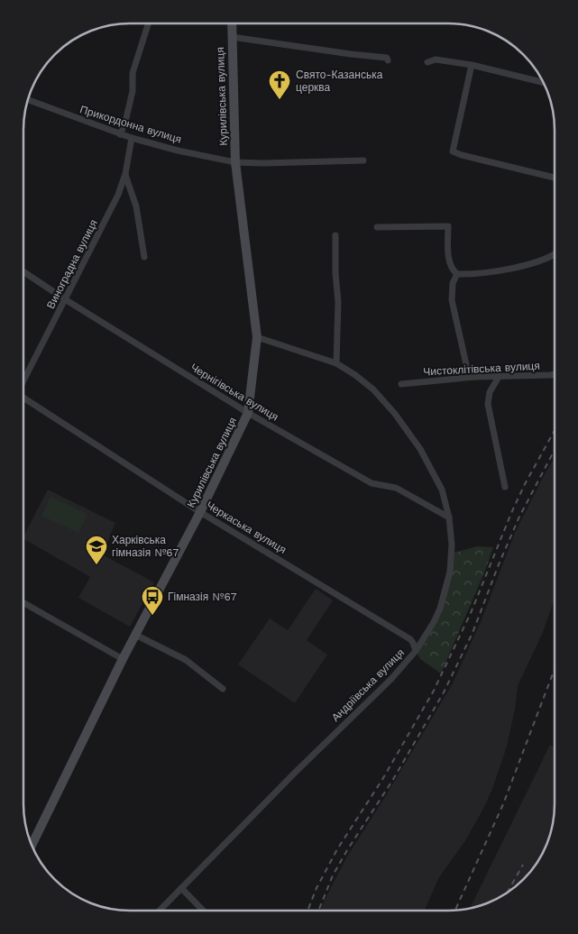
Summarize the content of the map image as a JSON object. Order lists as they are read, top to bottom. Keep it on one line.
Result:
{"streets":{"main road":["Курилівська вулиця"],"street":["Прикордонна вулиця","Виноградна вулиця","Чистоклітівська вулиця","Чернігівська вулиця","Черкаська вулиця","Андріївська вулиця"]},"crossings":[["Курилівська вулиця","Прикордонна вулиця"],["Курилівська вулиця","Чернігівська вулиця"],["Курилівська вулиця","Черкаська вулиця"],["Курилівська вулиця","Андріївська вулиця"],["Прикордонна вулиця","Виноградна вулиця"],["Виноградна вулиця","Чернігівська вулиця"],["Чернігівська вулиця","Андріївська вулиця"],["Черкаська вулиця","Андріївська вулиця"]],"places":{"church":["Свято-Казанська церква"],"school or university":["Харківська гімназія №67"],"bus stop":["Гімназія №67"]}}
